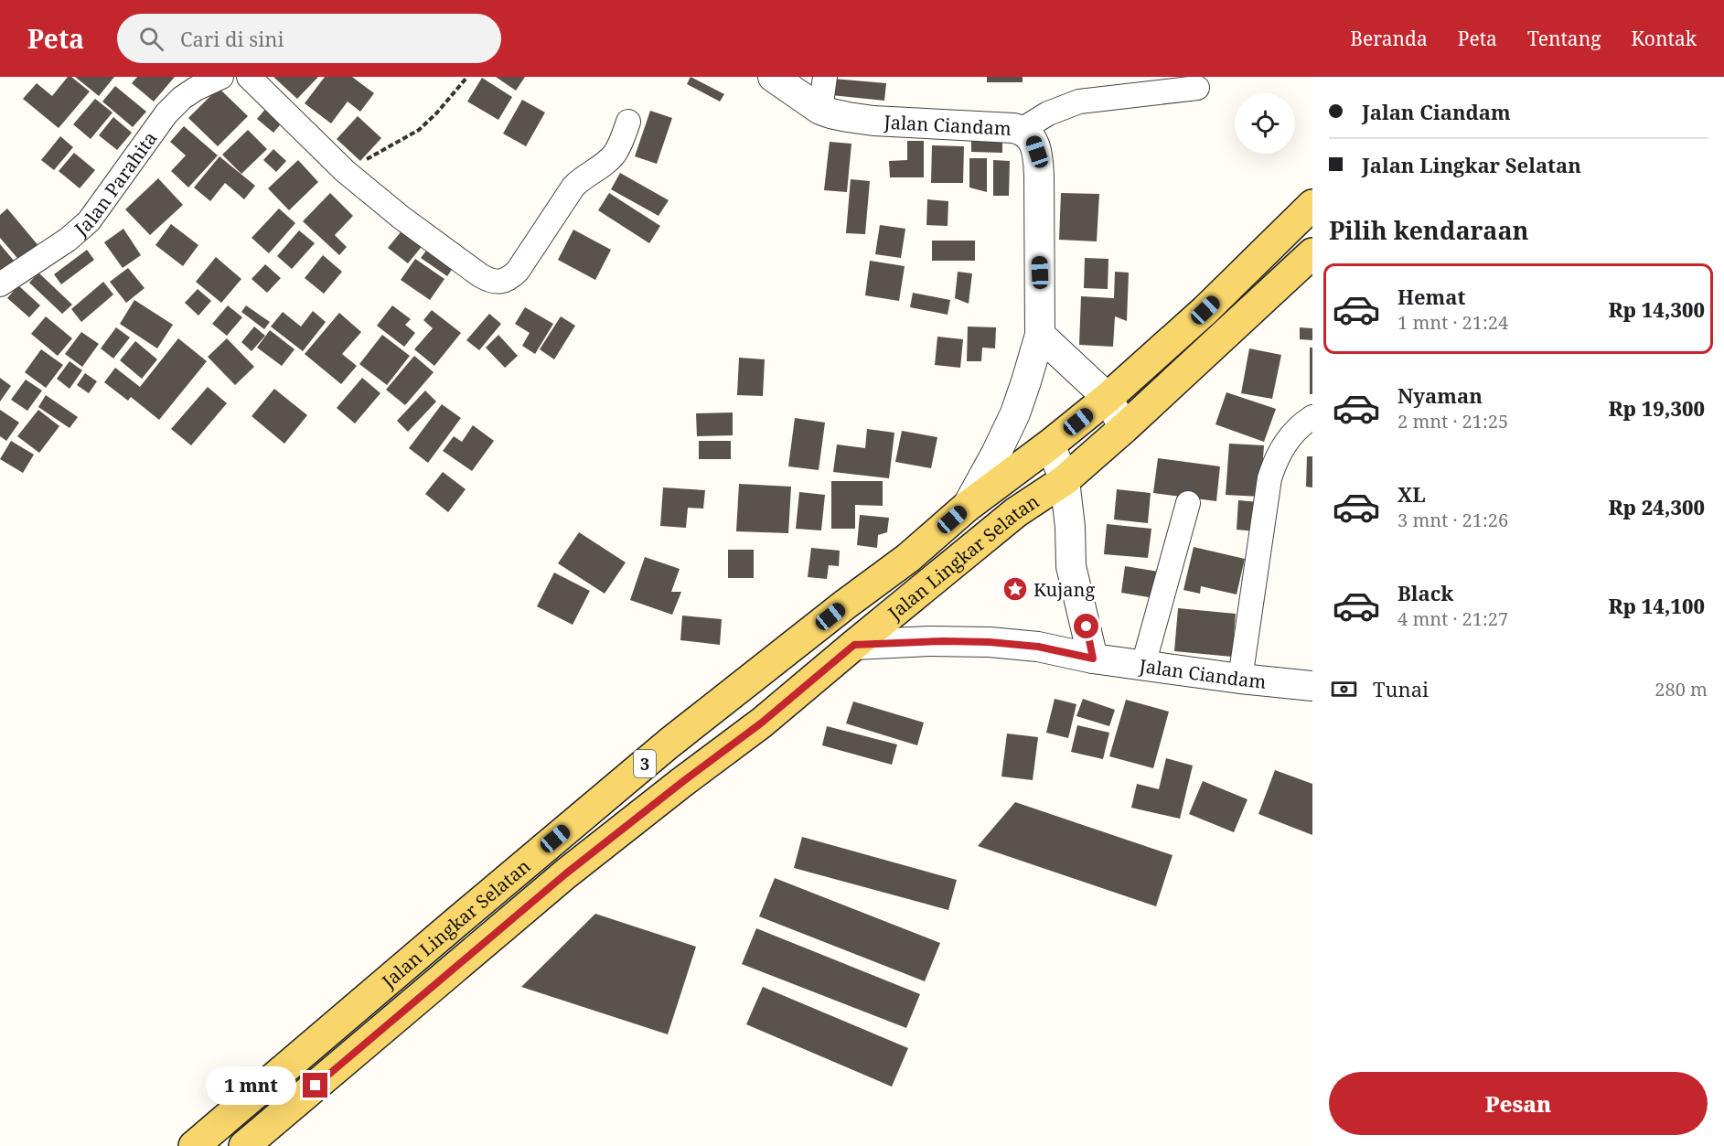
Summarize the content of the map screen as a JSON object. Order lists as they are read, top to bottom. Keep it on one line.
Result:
{"streets":{"main road":["Jalan Lingkar Selatan","3"],"street":["Jalan Ciandam","Jalan Parahita"]},"crossings":[["Jalan Ciandam","Jalan Lingkar Selatan"]],"places":{"place":["Kujang"]},"page":{"header":"Peta","search":"Cari di sini","nav":["Beranda","Peta","Tentang","Kontak"],"banner":["Jalan Ciandam","Jalan Lingkar Selatan"],"heading":"Pilih kendaraan","list":[{"name":"Hemat","note":"1 mnt · 21:24","value":"Rp 14,300"},{"name":"Nyaman","note":"2 mnt · 21:25","value":"Rp 19,300"},{"name":"XL","note":"3 mnt · 21:26","value":"Rp 24,300"},{"name":"Black","note":"4 mnt · 21:27","value":"Rp 14,100"}],"pay":["Tunai","280 m"],"buttons":"Pesan","bubble":"1 mnt"}}
